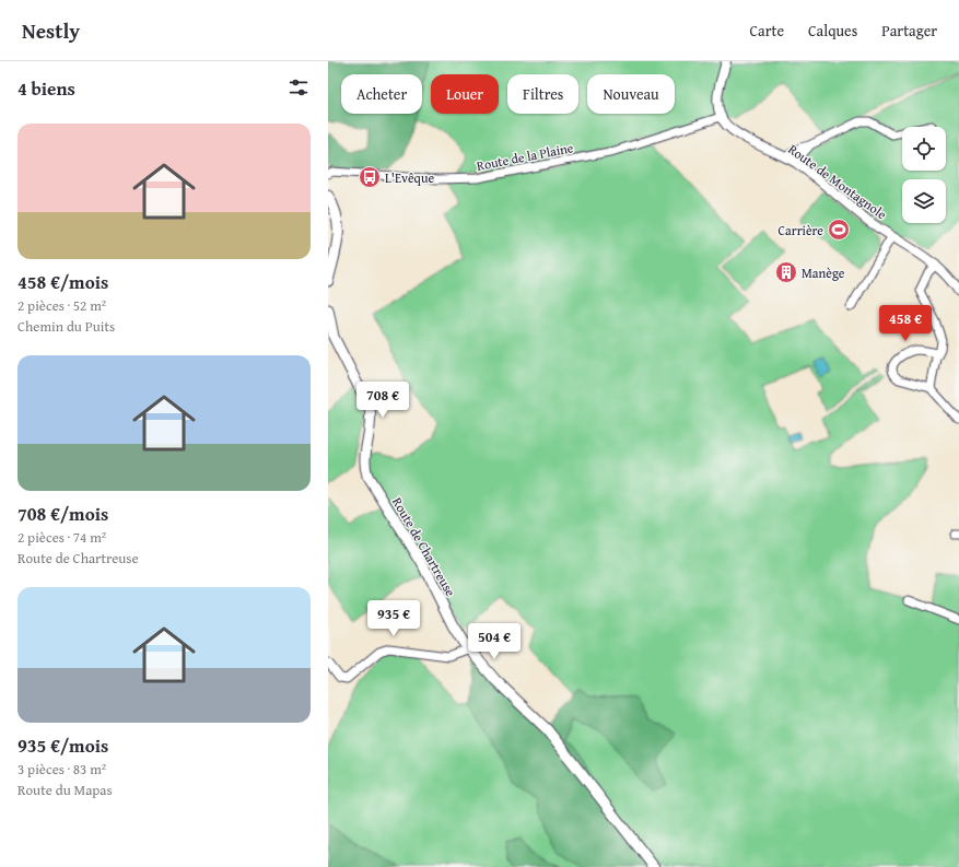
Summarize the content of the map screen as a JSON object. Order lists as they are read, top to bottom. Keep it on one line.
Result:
{"streets":{"main road":["Route de Chartreuse"],"street":["Route de la Plaine","Route de Montagnole"]},"crossings":[["Route de la Plaine","Route de Montagnole"]],"places":{"bus stop":["L'Evêque"],"sports":["Carrière"],"building":["Manège"]},"page":{"header":"Nestly","nav":["Carte","Calques","Partager"],"heading":"4 biens","chip":["Acheter","Louer","Filtres","Nouveau"],"list":[{"name":"458 €/mois","note":"2 pièces · 52 m² · Chemin du Puits"},{"name":"708 €/mois","note":"2 pièces · 74 m² · Route de Chartreuse"},{"name":"935 €/mois","note":"3 pièces · 83 m² · Route du Mapas"}],"price":["458 €","708 €","935 €","504 €"]}}
